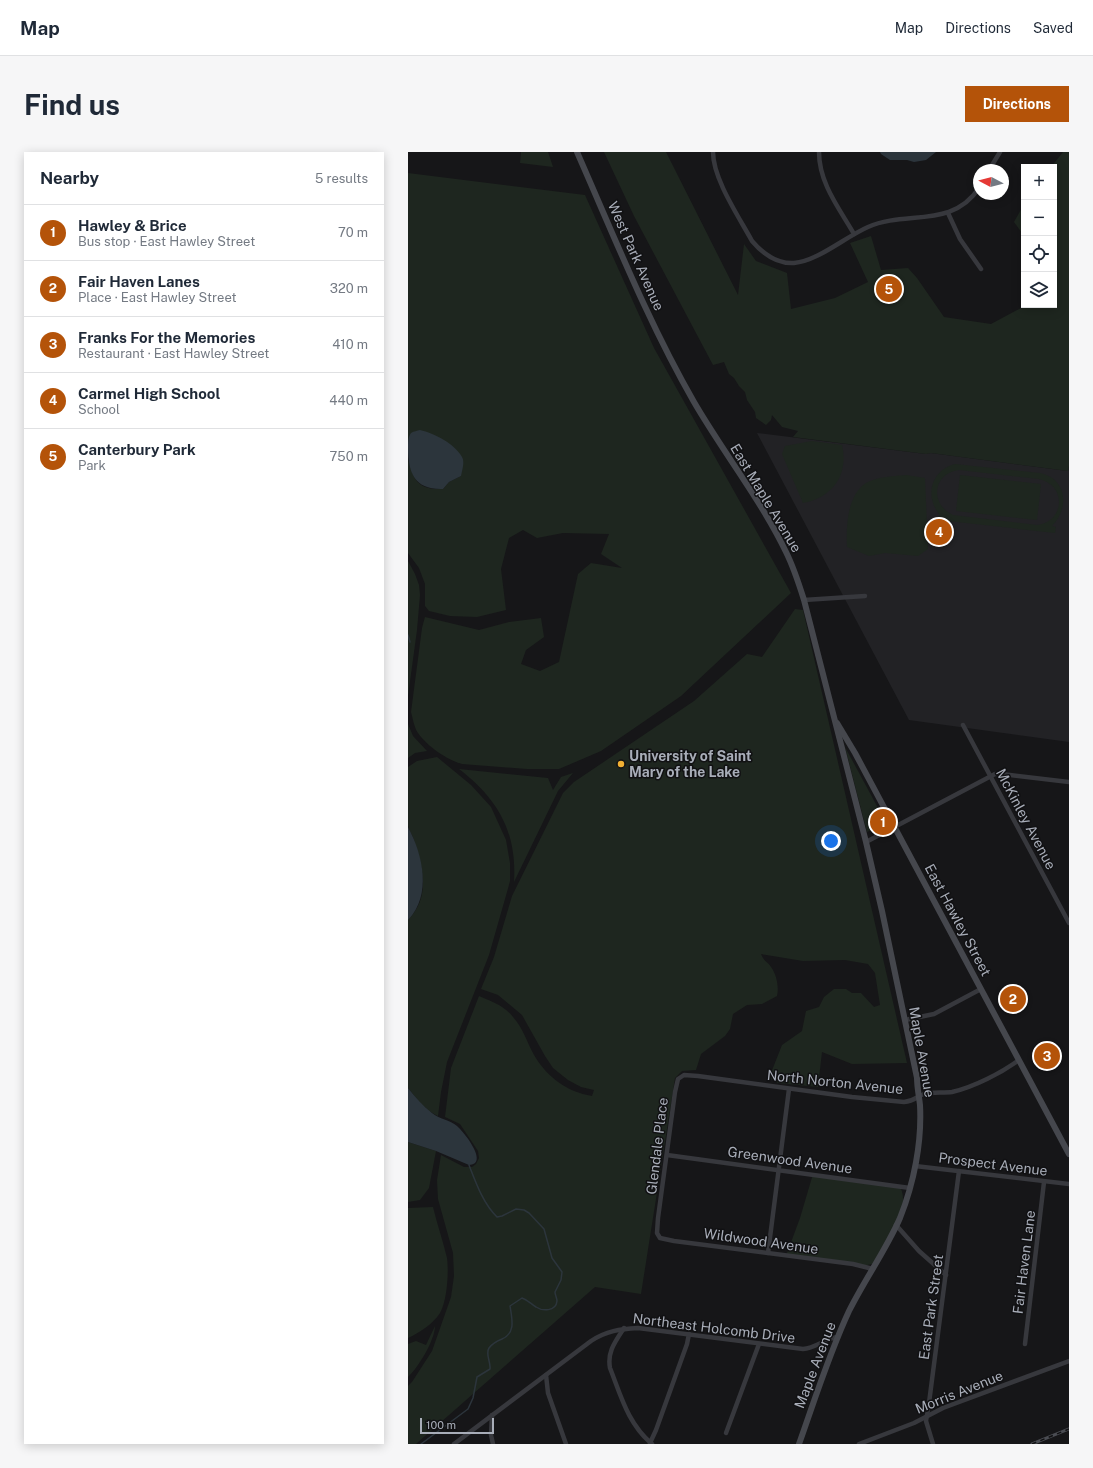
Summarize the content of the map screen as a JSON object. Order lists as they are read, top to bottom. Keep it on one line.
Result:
{"streets":{"main road":["West Park Avenue","East Maple Avenue","East Hawley Street","Maple Avenue"],"street":["McKinley Avenue","North Norton Avenue","Glendale Place","Greenwood Avenue","Prospect Avenue","Wildwood Avenue","Fair Haven Lane","East Park Street","Northeast Holcomb Drive","Morris Avenue"]},"crossings":[["West Park Avenue","East Maple Avenue"],["East Maple Avenue","East Hawley Street"],["East Maple Avenue","Maple Avenue"],["East Hawley Street","Maple Avenue"],["East Hawley Street","North Norton Avenue"],["Maple Avenue","North Norton Avenue"],["Maple Avenue","Greenwood Avenue"],["Maple Avenue","Prospect Avenue"],["Maple Avenue","Wildwood Avenue"],["Maple Avenue","Northeast Holcomb Drive"],["North Norton Avenue","Glendale Place"],["Glendale Place","Greenwood Avenue"],["Glendale Place","Wildwood Avenue"],["Prospect Avenue","Fair Haven Lane"],["Prospect Avenue","East Park Street"],["East Park Street","Morris Avenue"]],"places":["University of Saint Mary of the Lake"],"scale_bar":"100 m","north":"left","page":{"header":"Map","nav":["Map","Directions","Saved"],"buttons":"Directions","title":"Find us","heading":["Nearby","5 results"],"map_buttons":["+","−"],"list":[{"mark":"1","name":"Hawley & Brice","note":"Bus stop · East Hawley Street","value":"70 m"},{"mark":"2","name":"Fair Haven Lanes","note":"Place · East Hawley Street","value":"320 m"},{"mark":"3","name":"Franks For the Memories","note":"Restaurant · East Hawley Street","value":"410 m"},{"mark":"4","name":"Carmel High School","note":"School","value":"440 m"},{"mark":"5","name":"Canterbury Park","note":"Park","value":"750 m"}],"pins":["5","4","1","2","3"],"scale":"100 m"}}
